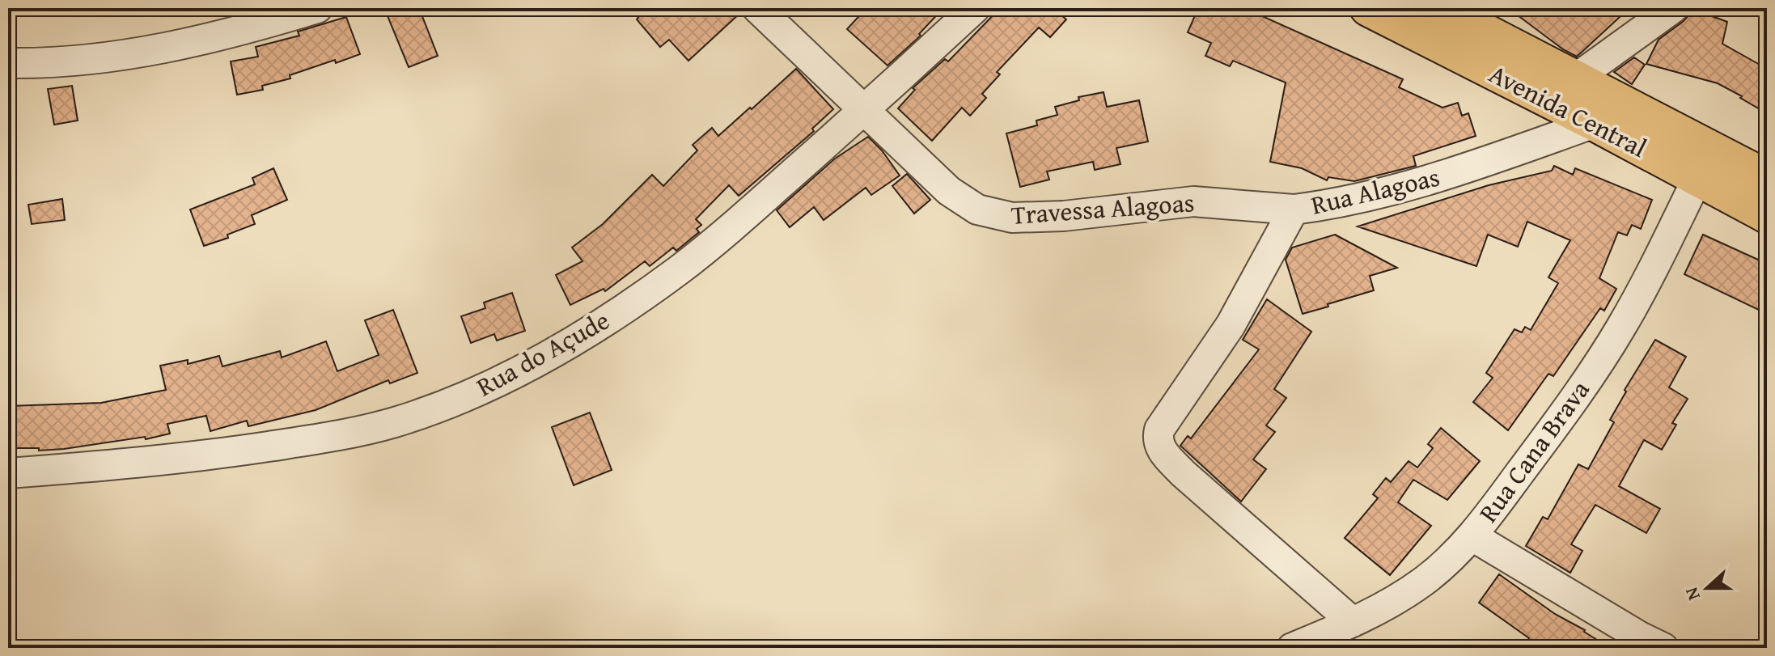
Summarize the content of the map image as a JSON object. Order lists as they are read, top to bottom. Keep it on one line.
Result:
{"streets":{"main road":["Avenida Central"],"street":["Rua Alagoas","Travessa Alagoas","Rua do Açude","Rua Cana Brava"]},"crossings":[["Avenida Central","Rua Alagoas"],["Avenida Central","Rua Cana Brava"],["Rua Alagoas","Travessa Alagoas"],["Rua Alagoas","Rua Cana Brava"],["Travessa Alagoas","Rua do Açude"]],"north":"left"}
